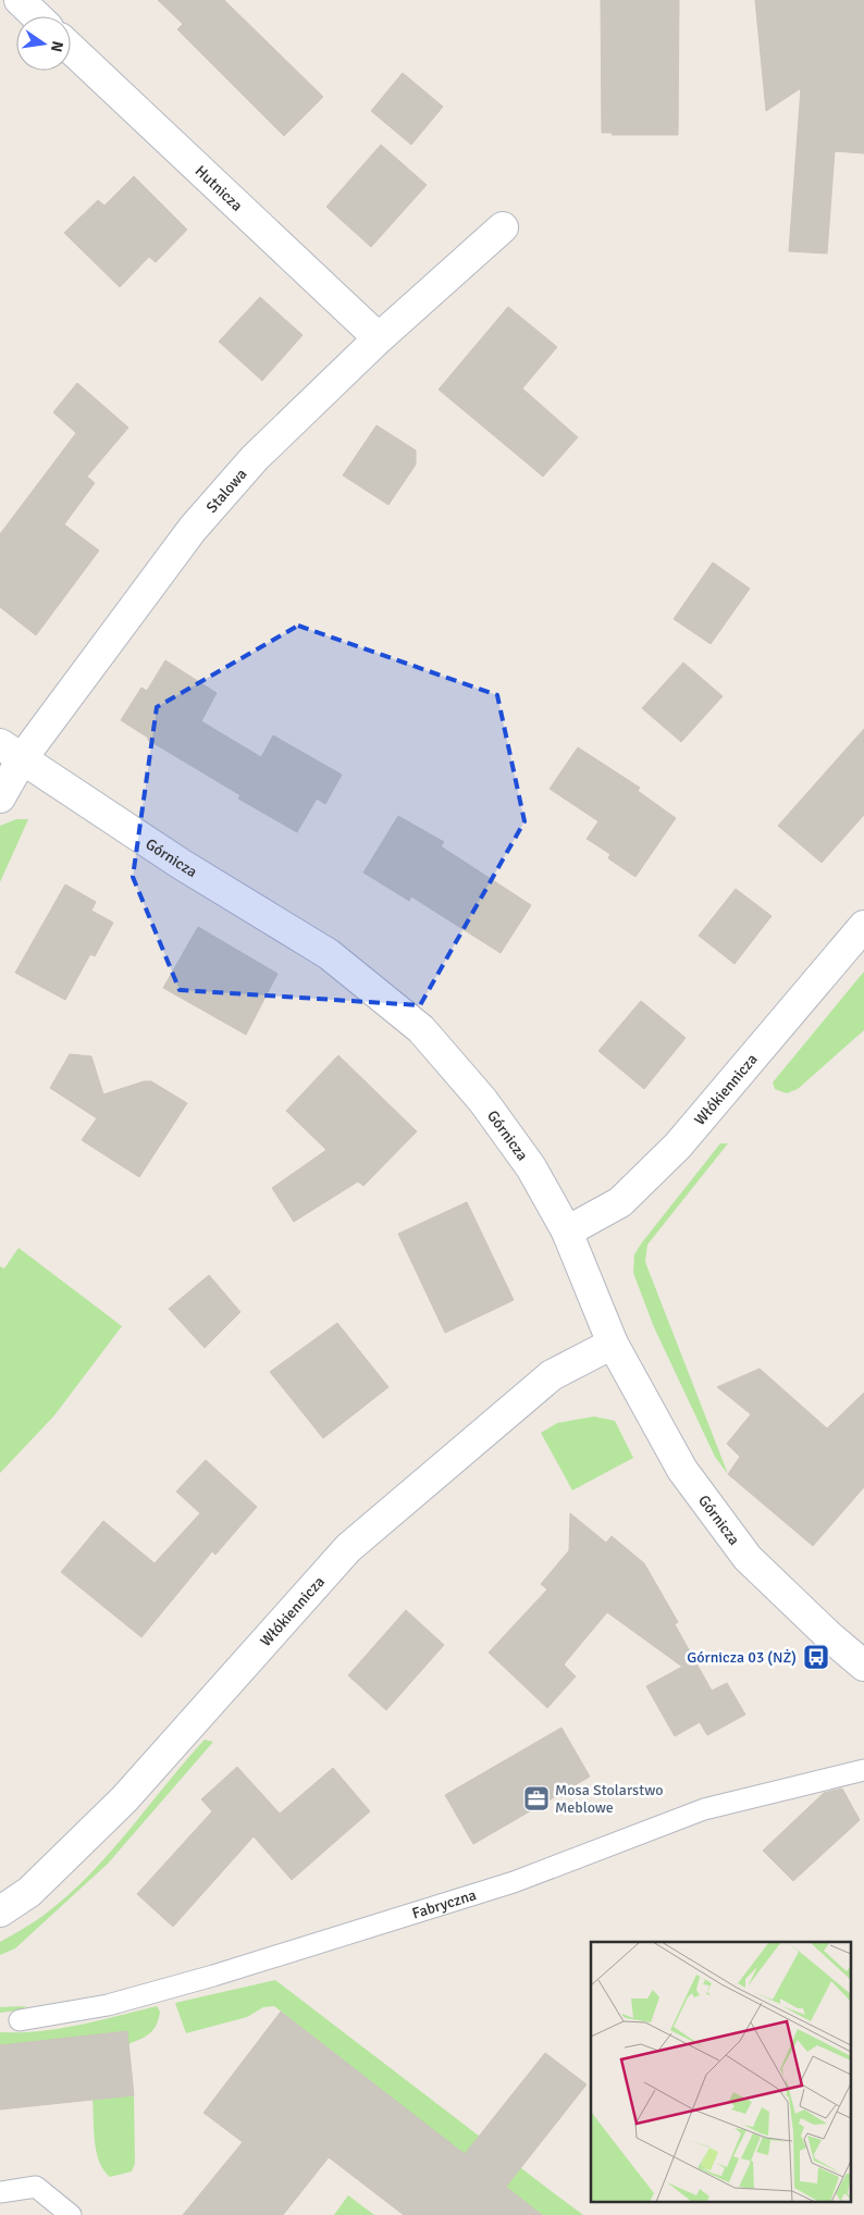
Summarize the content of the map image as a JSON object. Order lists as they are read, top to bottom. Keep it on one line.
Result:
{"streets":{"street":["Hutnicza","Stalowa","Górnicza","Włókiennicza"],"lane":["Fabryczna"]},"crossings":[["Hutnicza","Stalowa"],["Stalowa","Górnicza"],["Górnicza","Włókiennicza"]],"places":{"bus stop":["Górnicza 03 (NŻ)"],"office":["Mosa Stolarstwo Meblowe"]},"north":"right"}
